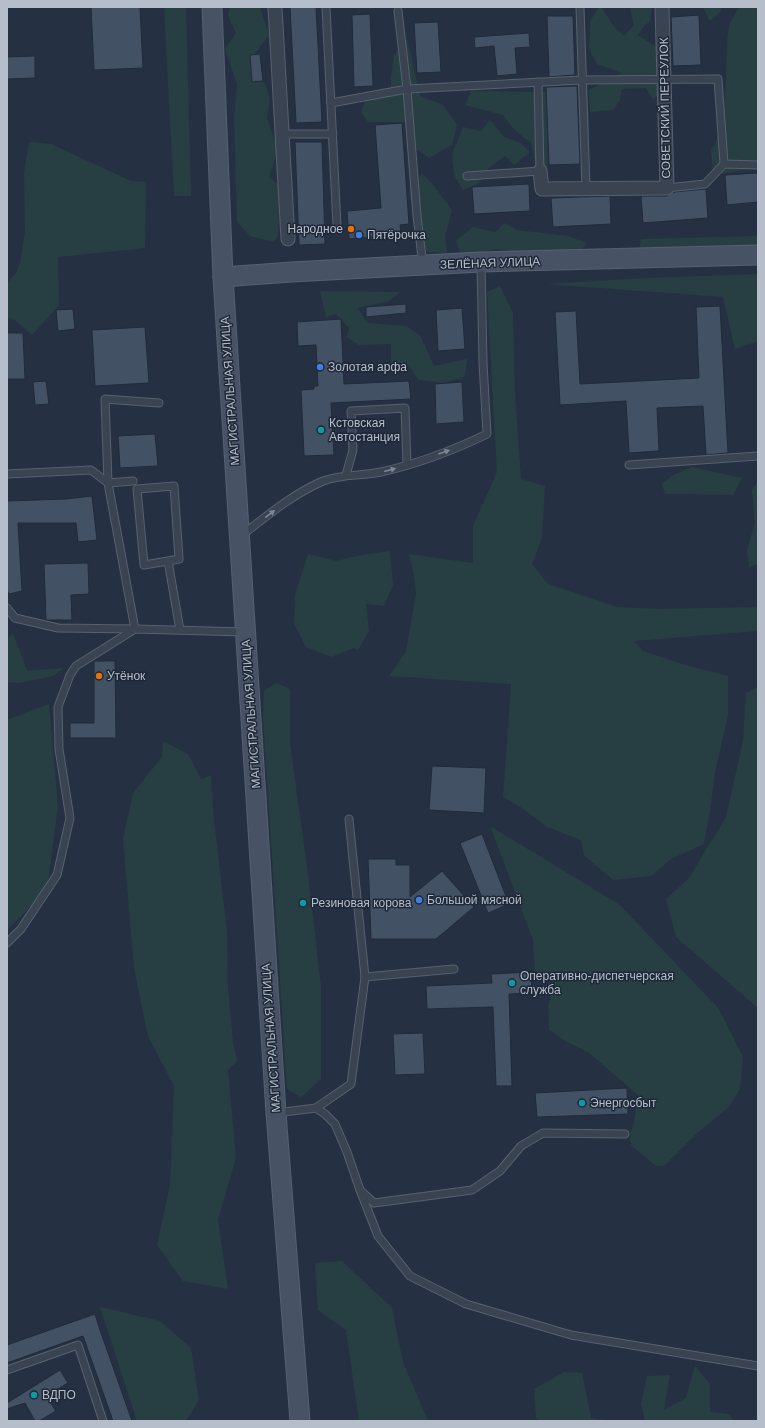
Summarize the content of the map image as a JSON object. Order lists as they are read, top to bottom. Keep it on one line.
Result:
{"streets":{"main road":["ЗЕЛЁНАЯ УЛИЦА","МАГИСТРАЛЬНАЯ УЛИЦА"],"street":["СОВЕТСКИЙ ПЕРЕУЛОК"]},"crossings":[["ЗЕЛЁНАЯ УЛИЦА","МАГИСТРАЛЬНАЯ УЛИЦА"]],"places":["Народное","Пятёрочка","Золотая арфа","Кстовская Автостанция","Утёнок","Большой мясной","Резиновая корова","Оперативно-диспетчерская служба","Энергосбыт","ВДПО"]}
